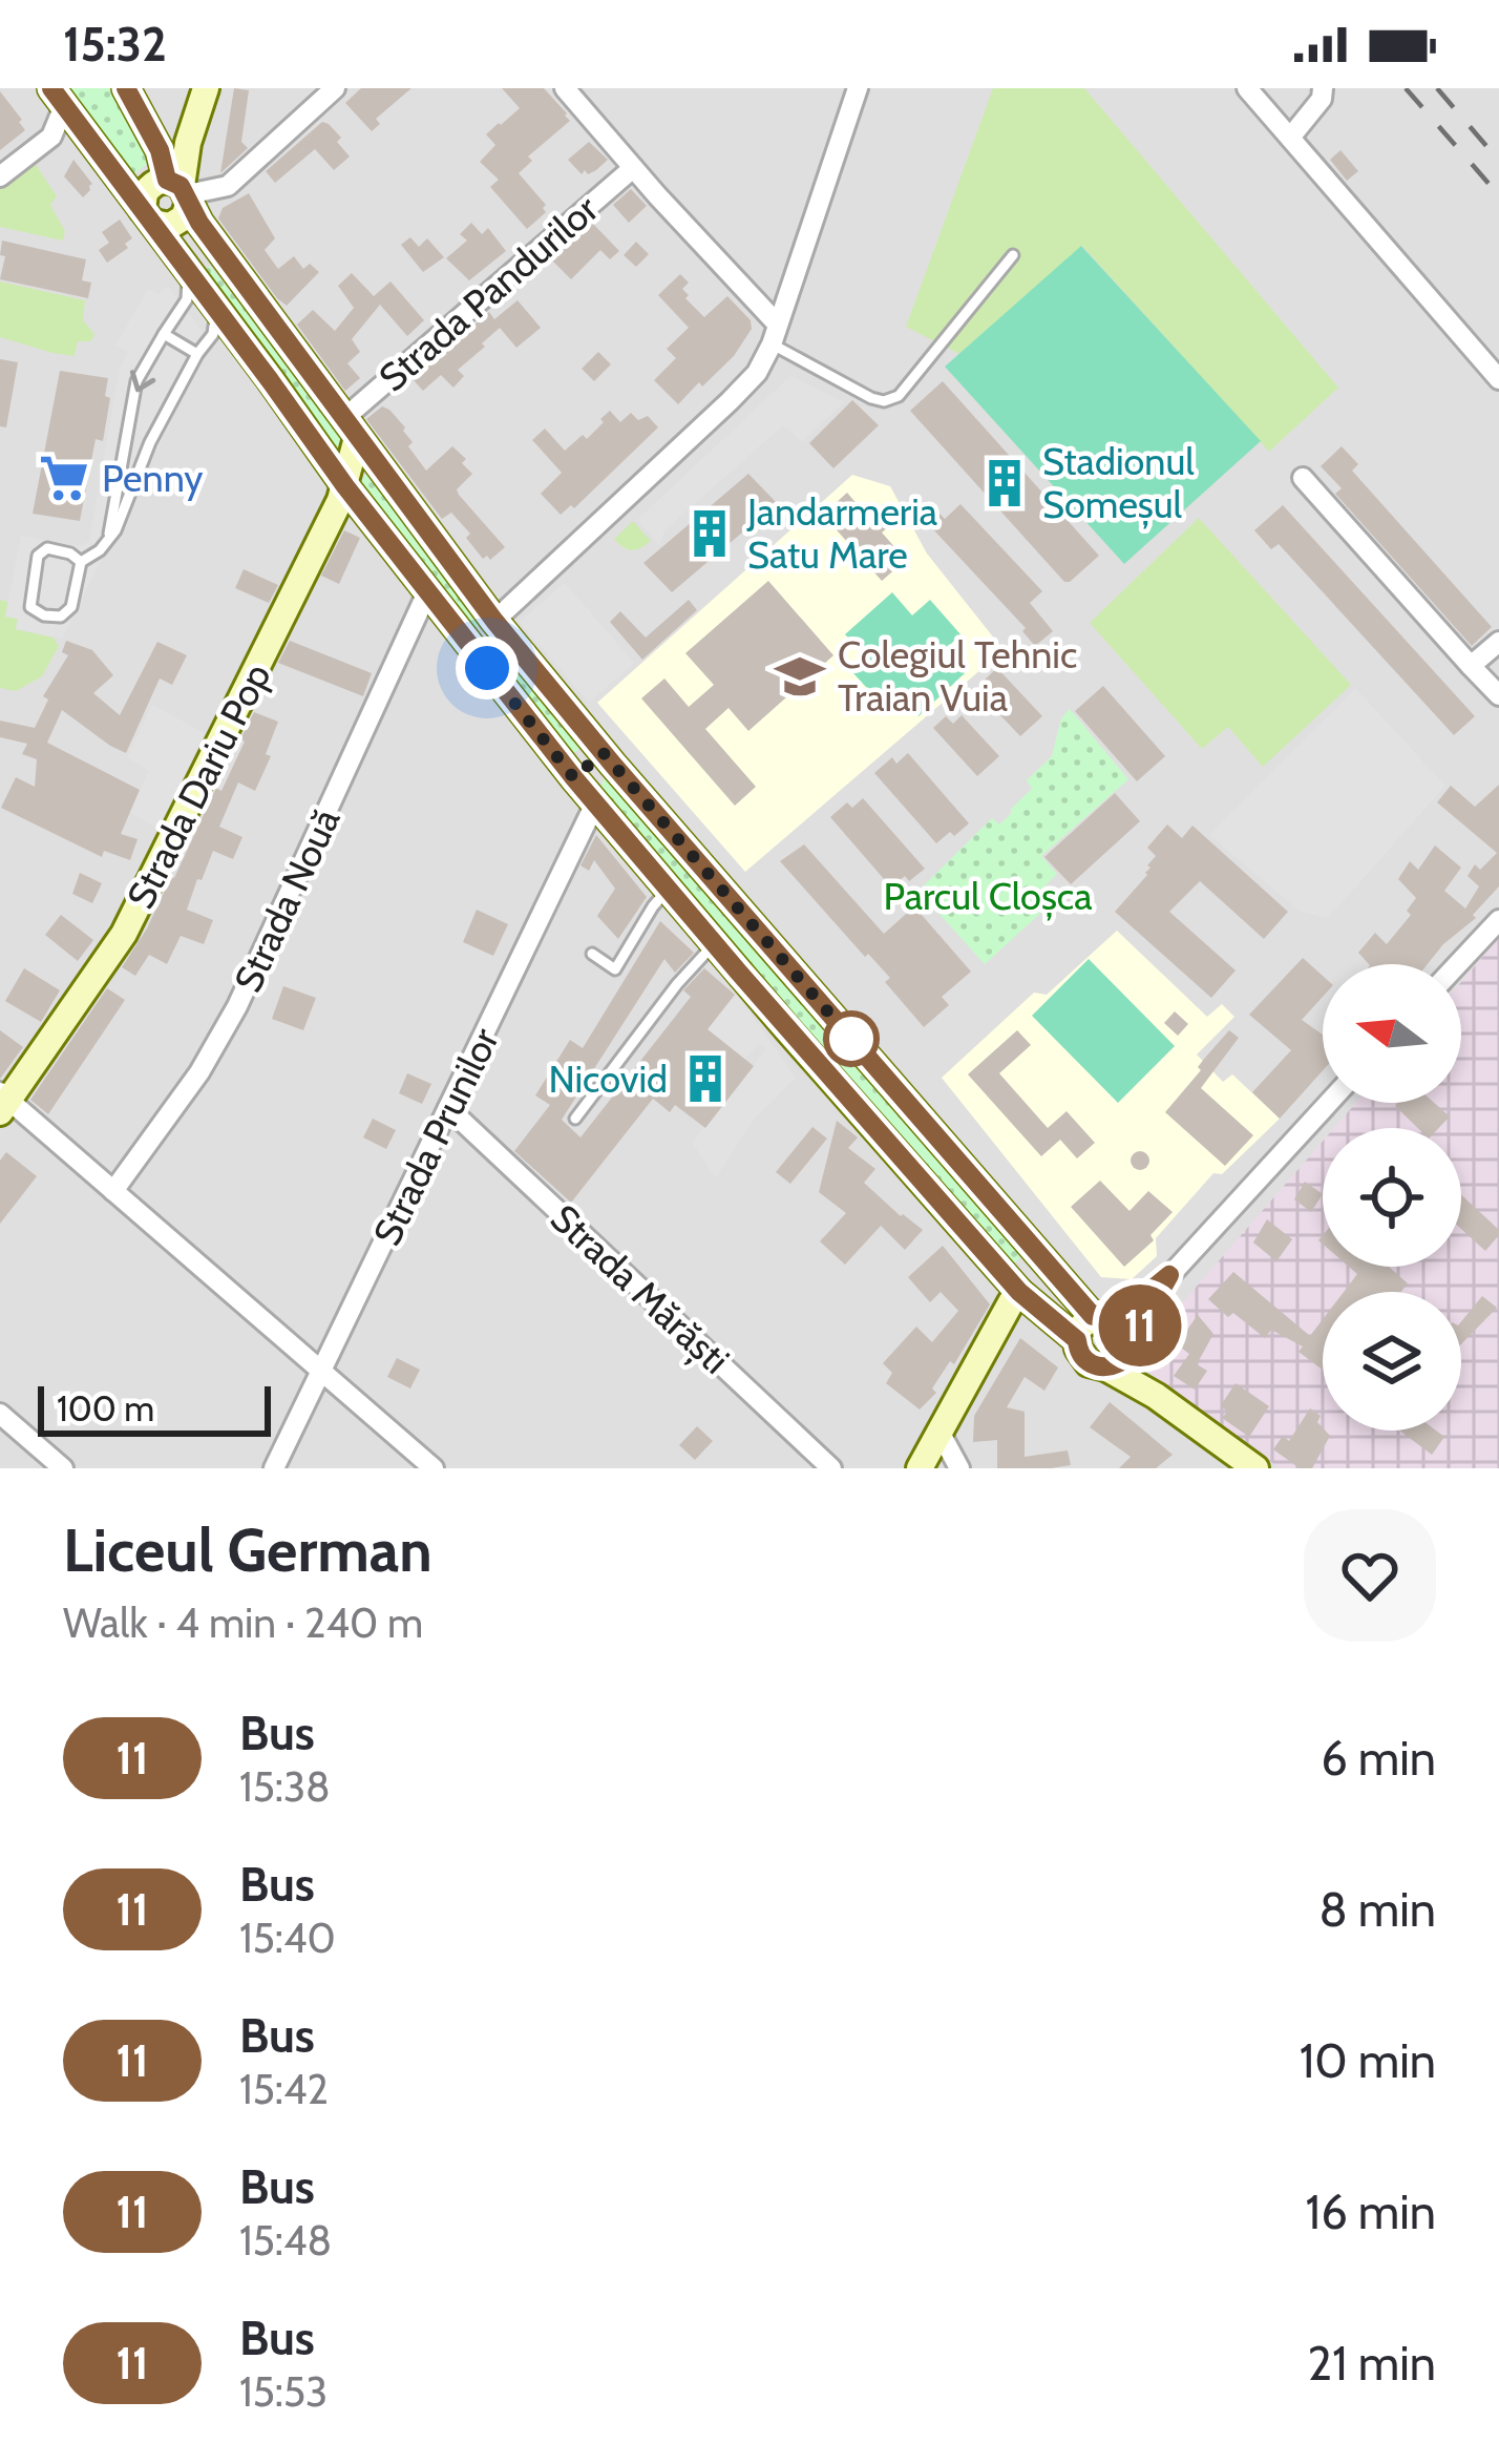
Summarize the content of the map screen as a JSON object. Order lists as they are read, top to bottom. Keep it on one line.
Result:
{"streets":{"main road":["Strada Dariu Pop"],"street":["Strada Pandurilor","Strada Nouă","Strada Prunilor","Strada Mărăști"]},"crossings":[["Strada Pandurilor","Strada Dariu Pop"],["Strada Prunilor","Strada Mărăști"]],"parks":["Parcul Cloșca"],"places":{"supermarket":["Penny"],"building":["Stadionul Someșul","Jandarmeria Satu Mare","Nicovid"],"school or university":["Colegiul Tehnic Traian Vuia"]},"lines":["bus line 11"],"scale_bar":"100 m","north":"left","page":{"status":"15:32","on_map":"11","scale":"100 m","heading":["Liceul German","Walk · 4 min · 240 m"],"list":[{"mark":"11","name":"Bus","note":"15:38","value":"6 min"},{"mark":"11","name":"Bus","note":"15:40","value":"8 min"},{"mark":"11","name":"Bus","note":"15:42","value":"10 min"},{"mark":"11","name":"Bus","note":"15:48","value":"16 min"},{"mark":"11","name":"Bus","note":"15:53","value":"21 min"}]}}
